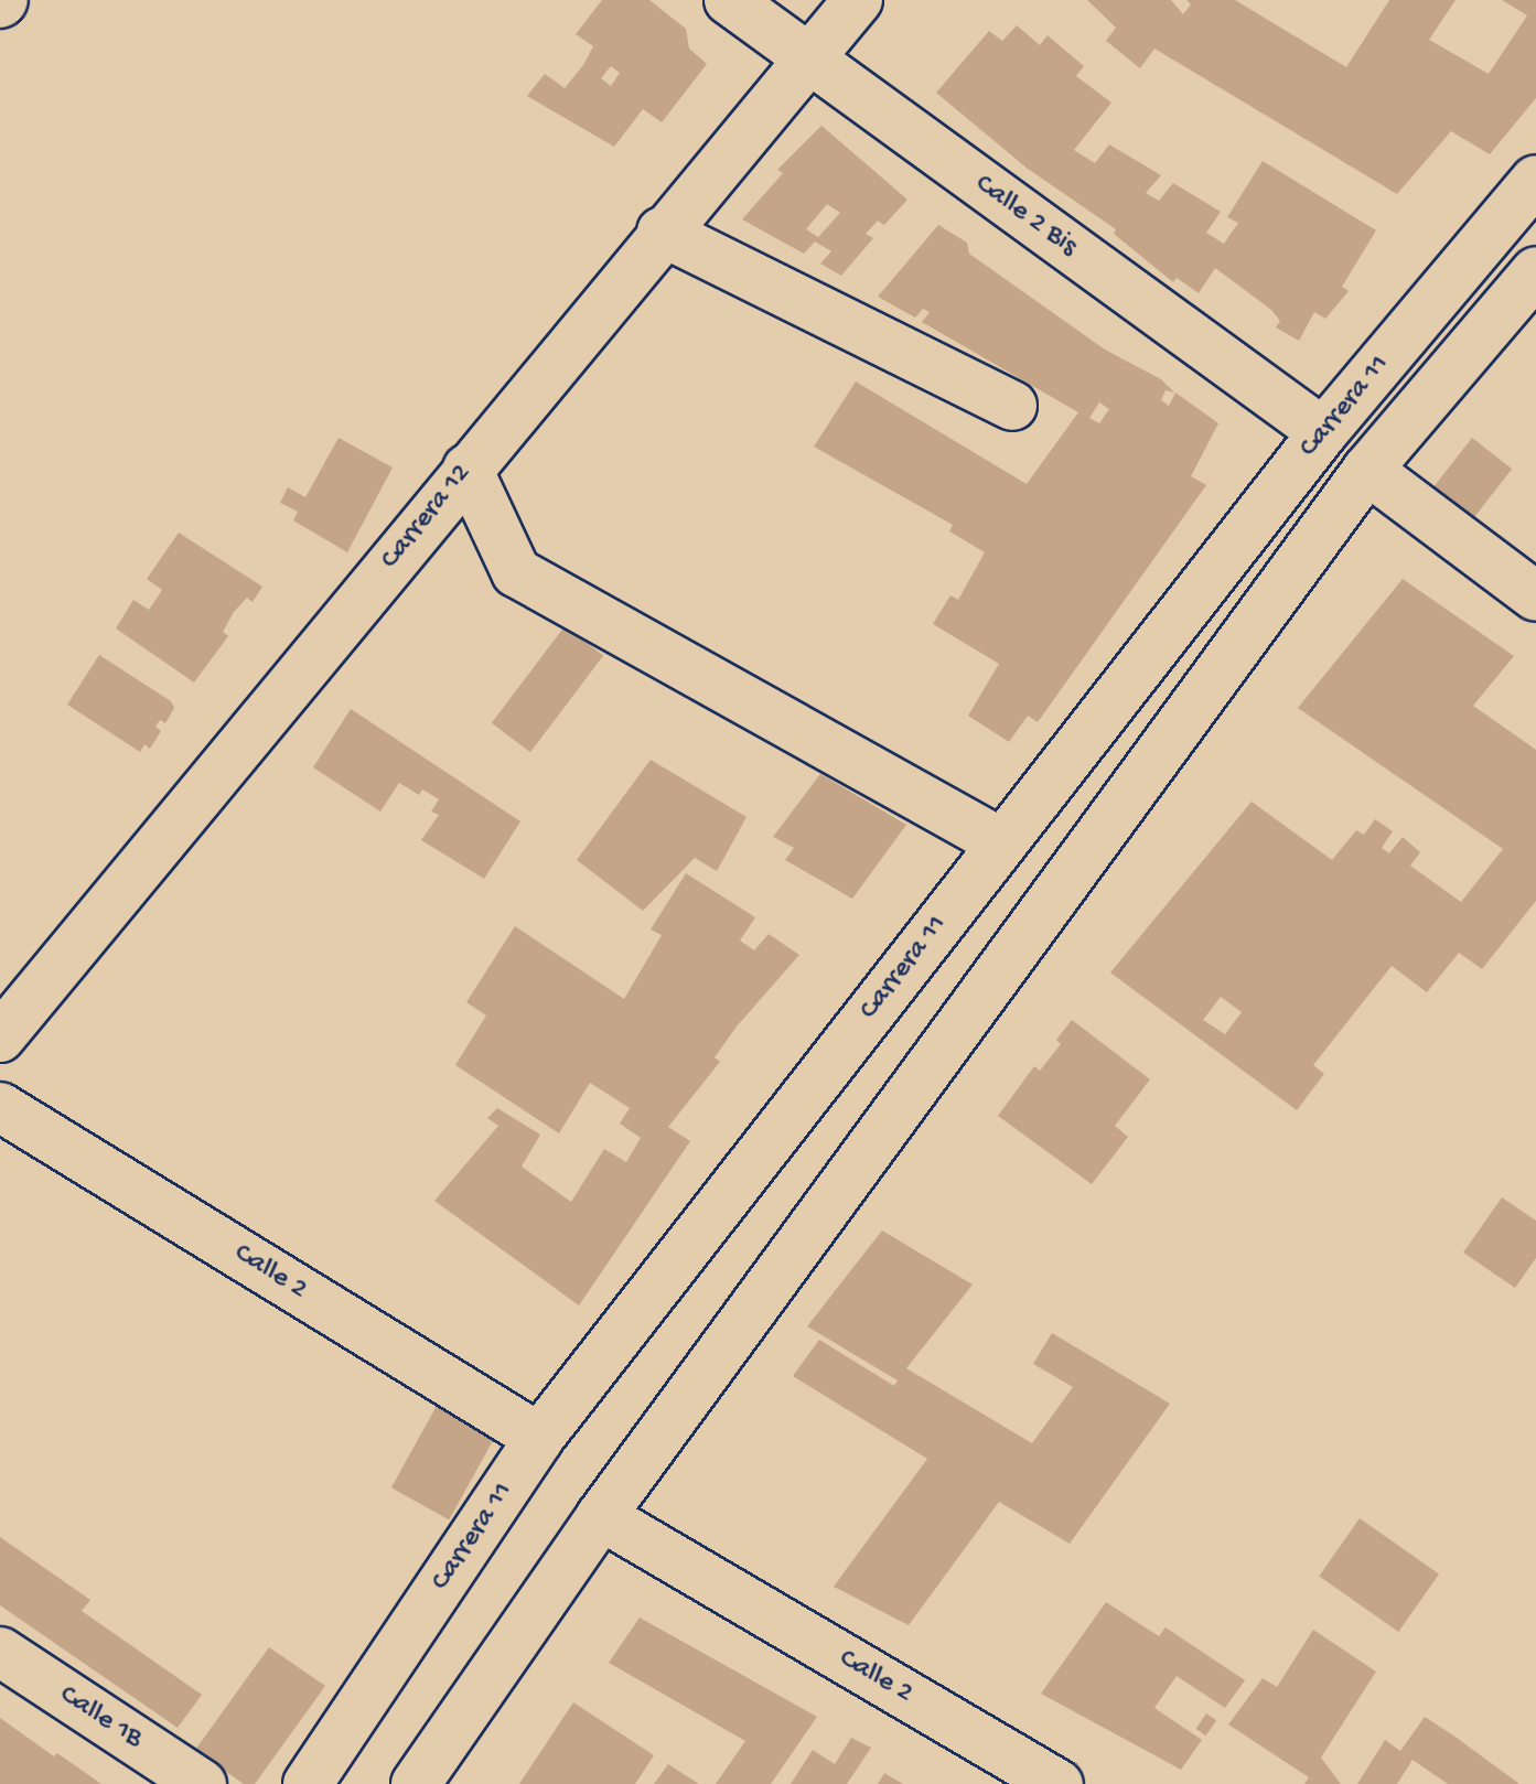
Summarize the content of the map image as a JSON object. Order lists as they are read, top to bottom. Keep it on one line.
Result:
{"streets":{"street":["Calle 2 Bis","Carrera 11","Carrera 12","Calle 2","Calle 1B"]},"crossings":[["Calle 2 Bis","Carrera 11"],["Calle 2 Bis","Carrera 12"],["Carrera 11","Calle 2"]]}
